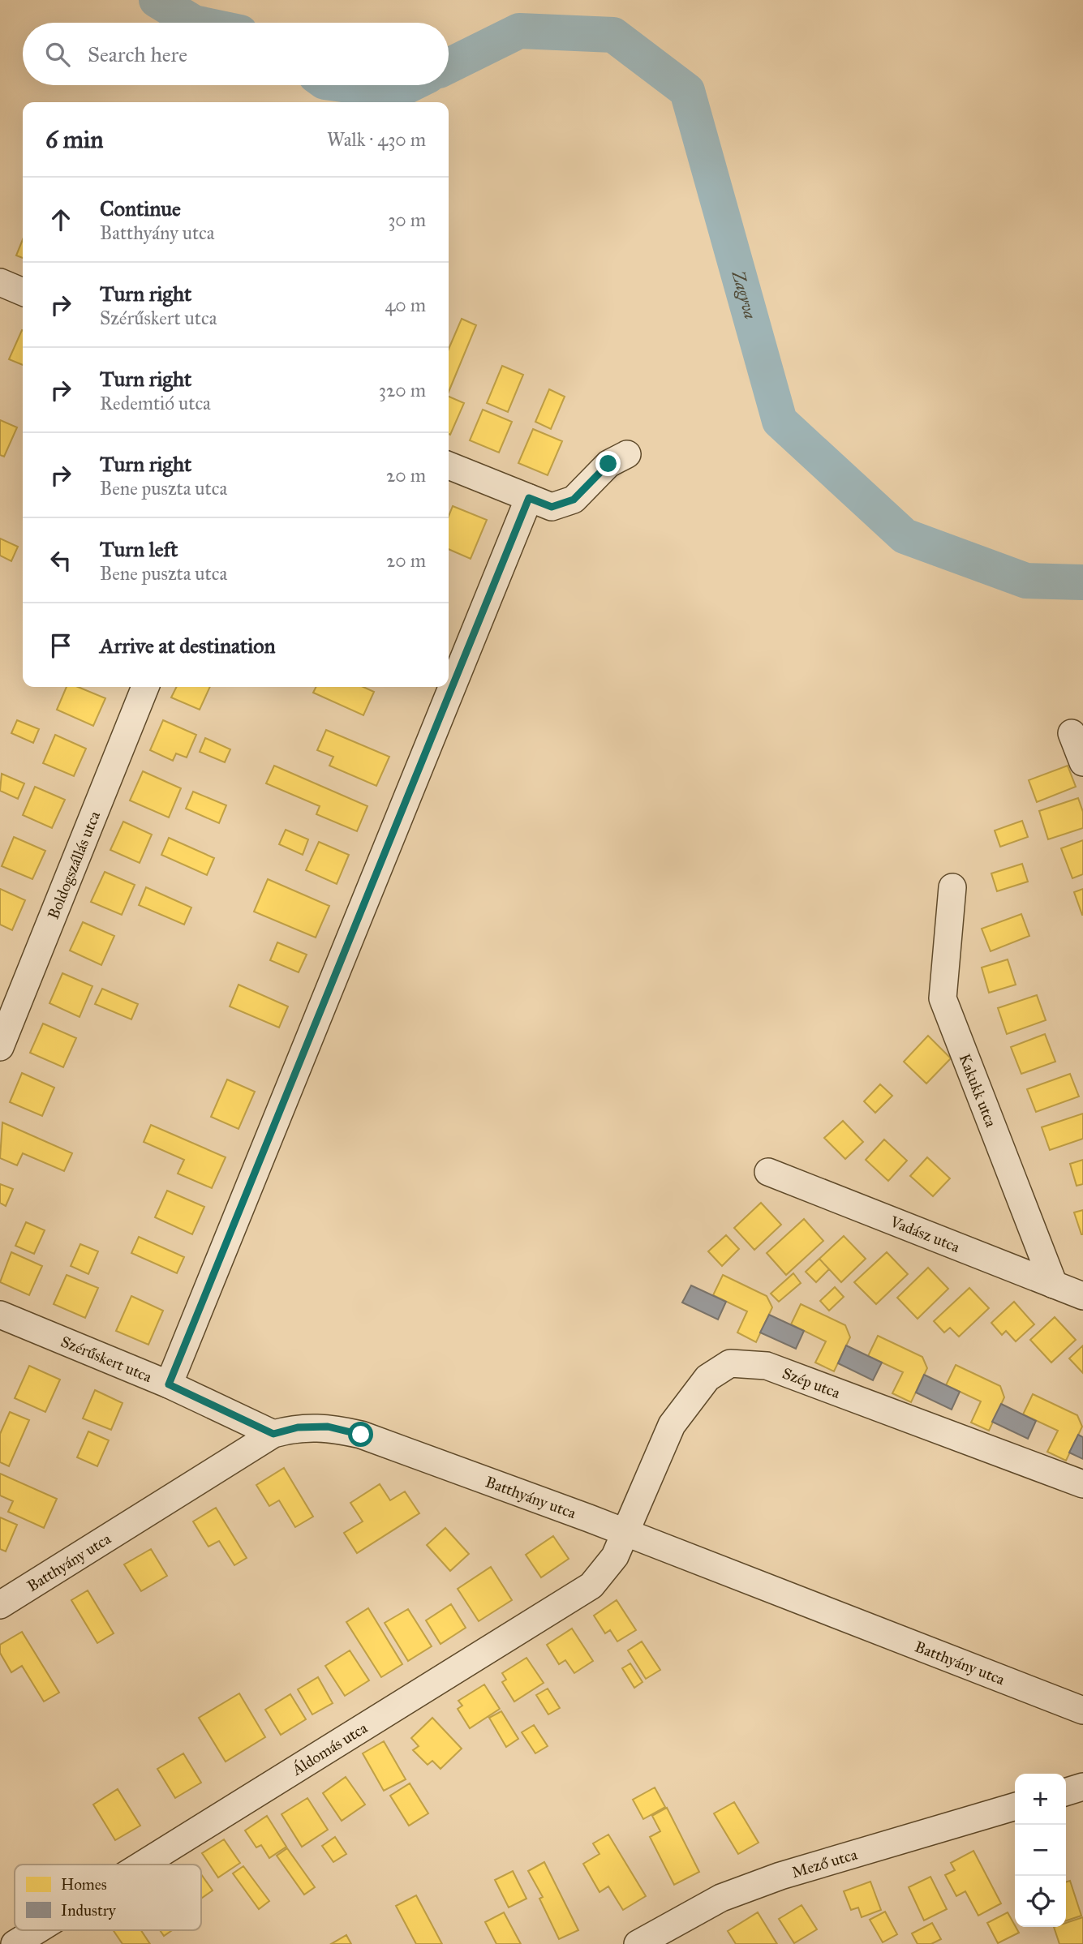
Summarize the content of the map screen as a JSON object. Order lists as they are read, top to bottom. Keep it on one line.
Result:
{"streets":{"street":["Boldogszállás utca","Kakukk utca","Vadász utca","Szérűskert utca","Szép utca","Batthyány utca","Áldomás utca","Mező utca"]},"crossings":[["Kakukk utca","Vadász utca"],["Szérűskert utca","Batthyány utca"],["Szép utca","Batthyány utca"],["Szép utca","Áldomás utca"],["Batthyány utca","Áldomás utca"]],"water":["Zagyva"],"legend":["Homes","Industry"],"page":{"search":"Search here","heading":["6 min","Walk · 430 m"],"list":[["Continue","Batthyány utca","30 m"],["Turn right","Szérűskert utca","40 m"],["Turn right","Redemtió utca","320 m"],["Turn right","Bene puszta utca","20 m"],["Turn left","Bene puszta utca","20 m"],"Arrive at destination"],"map_buttons":["+","−"]}}
